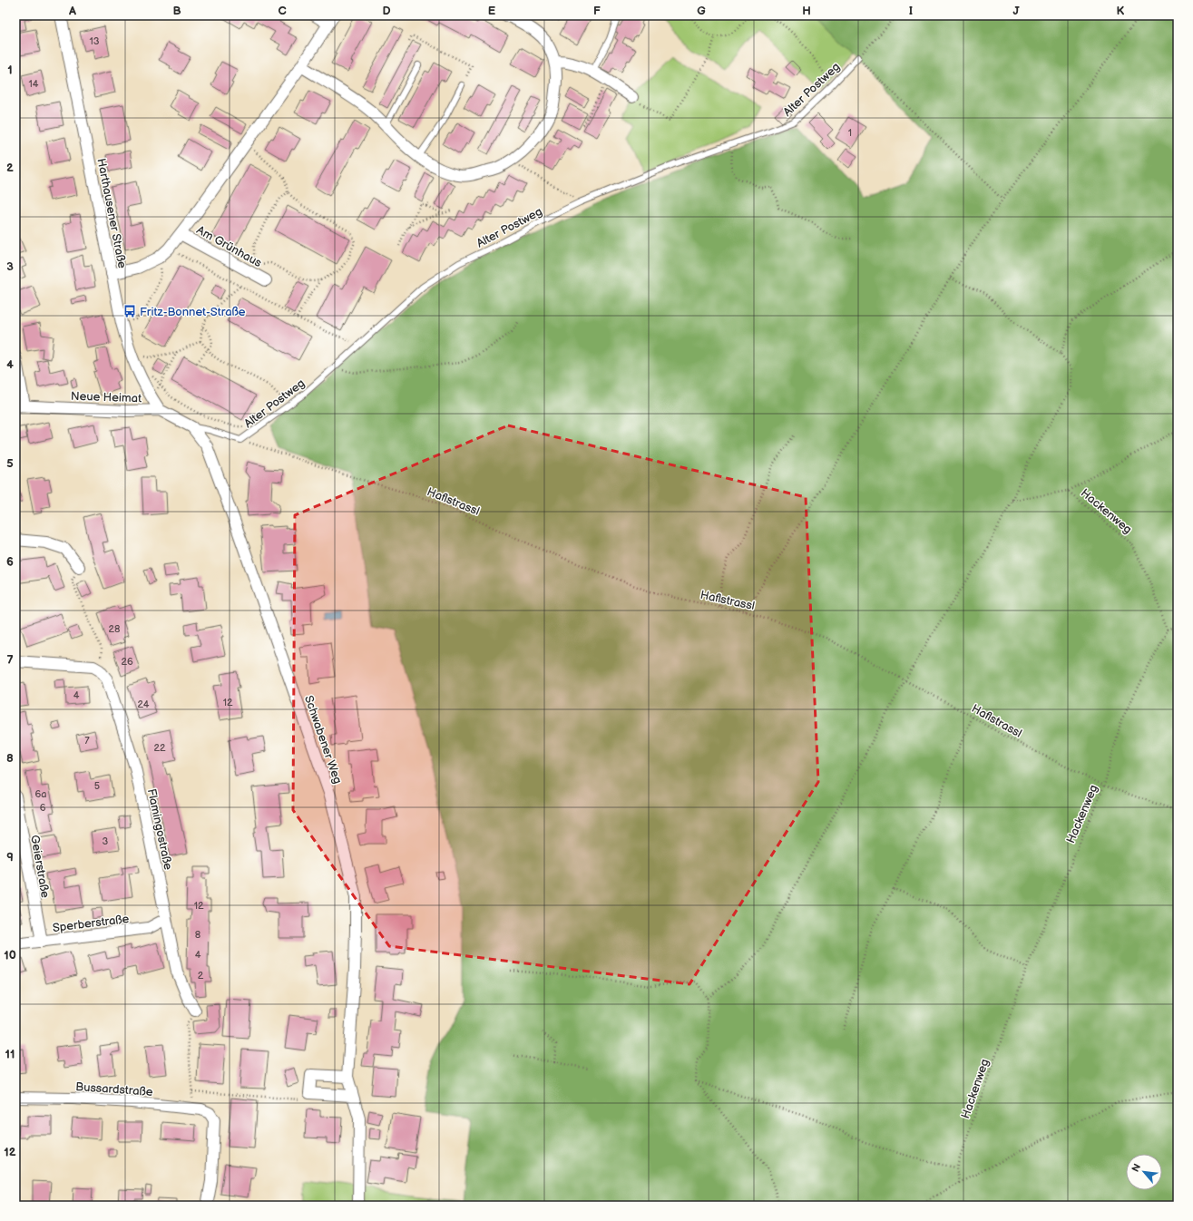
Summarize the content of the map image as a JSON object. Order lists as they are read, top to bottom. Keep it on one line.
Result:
{"streets":{"street":["Harthausener Straße","Am Grünhaus","Neue Heimat","Schwabener Weg","Flamingostraße","Geierstraße","Sperberstraße","Bussardstraße"],"lane":["Alter Postweg"],"path":["Haflstrassl","Hackenweg"]},"crossings":[["Alter Postweg","Neue Heimat"],["Alter Postweg","Schwabener Weg"],["Harthausener Straße","Neue Heimat"],["Neue Heimat","Schwabener Weg"],["Haflstrassl","Hackenweg"],["Flamingostraße","Sperberstraße"],["Geierstraße","Sperberstraße"]],"places":{"bus stop":["Fritz-Bonnet-Straße"]},"house_numbers":["13","14","1","28","26","4","12","24","7","22","5","6a","6","3","12","8","4","2"],"north":"top left","grid":{"columns":["A","B","C","D","E","F","G","H","I","J","K"],"rows":["1","2","3","4","5","6","7","8","9","10","11","12"]}}
